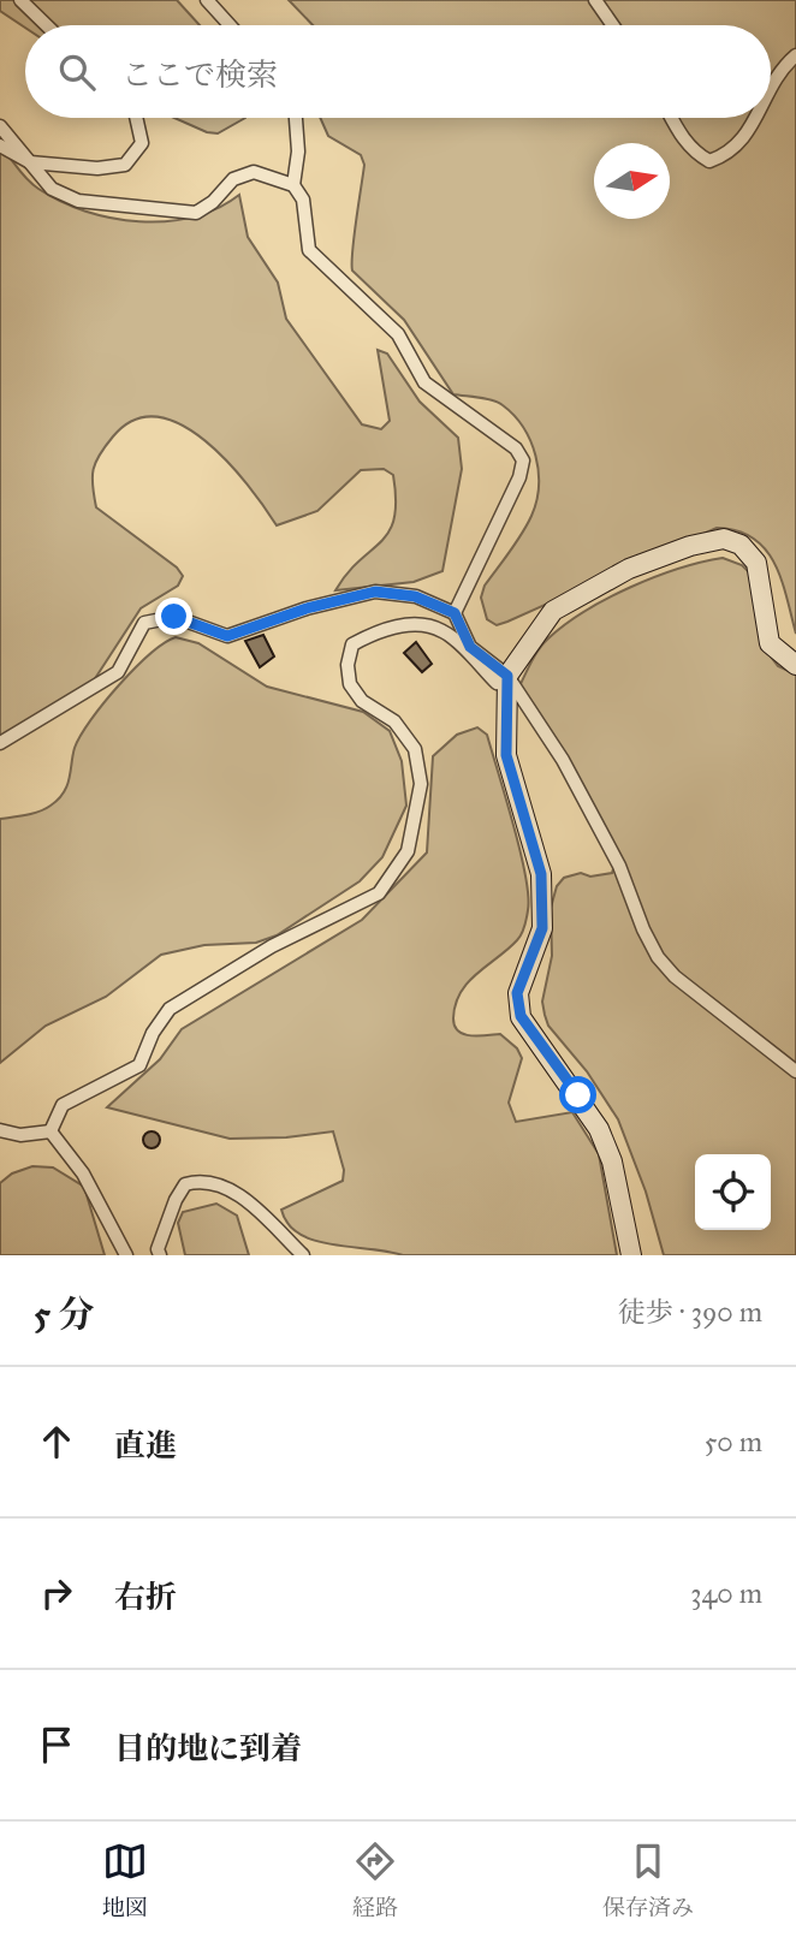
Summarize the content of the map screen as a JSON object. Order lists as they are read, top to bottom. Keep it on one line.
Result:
{"north":"right","page":{"search":"ここで検索","heading":["5 分","徒歩 · 390 m"],"list":[["直進","50 m"],["右折","340 m"],"目的地に到着"],"nav":["地図","経路","保存済み"]}}
